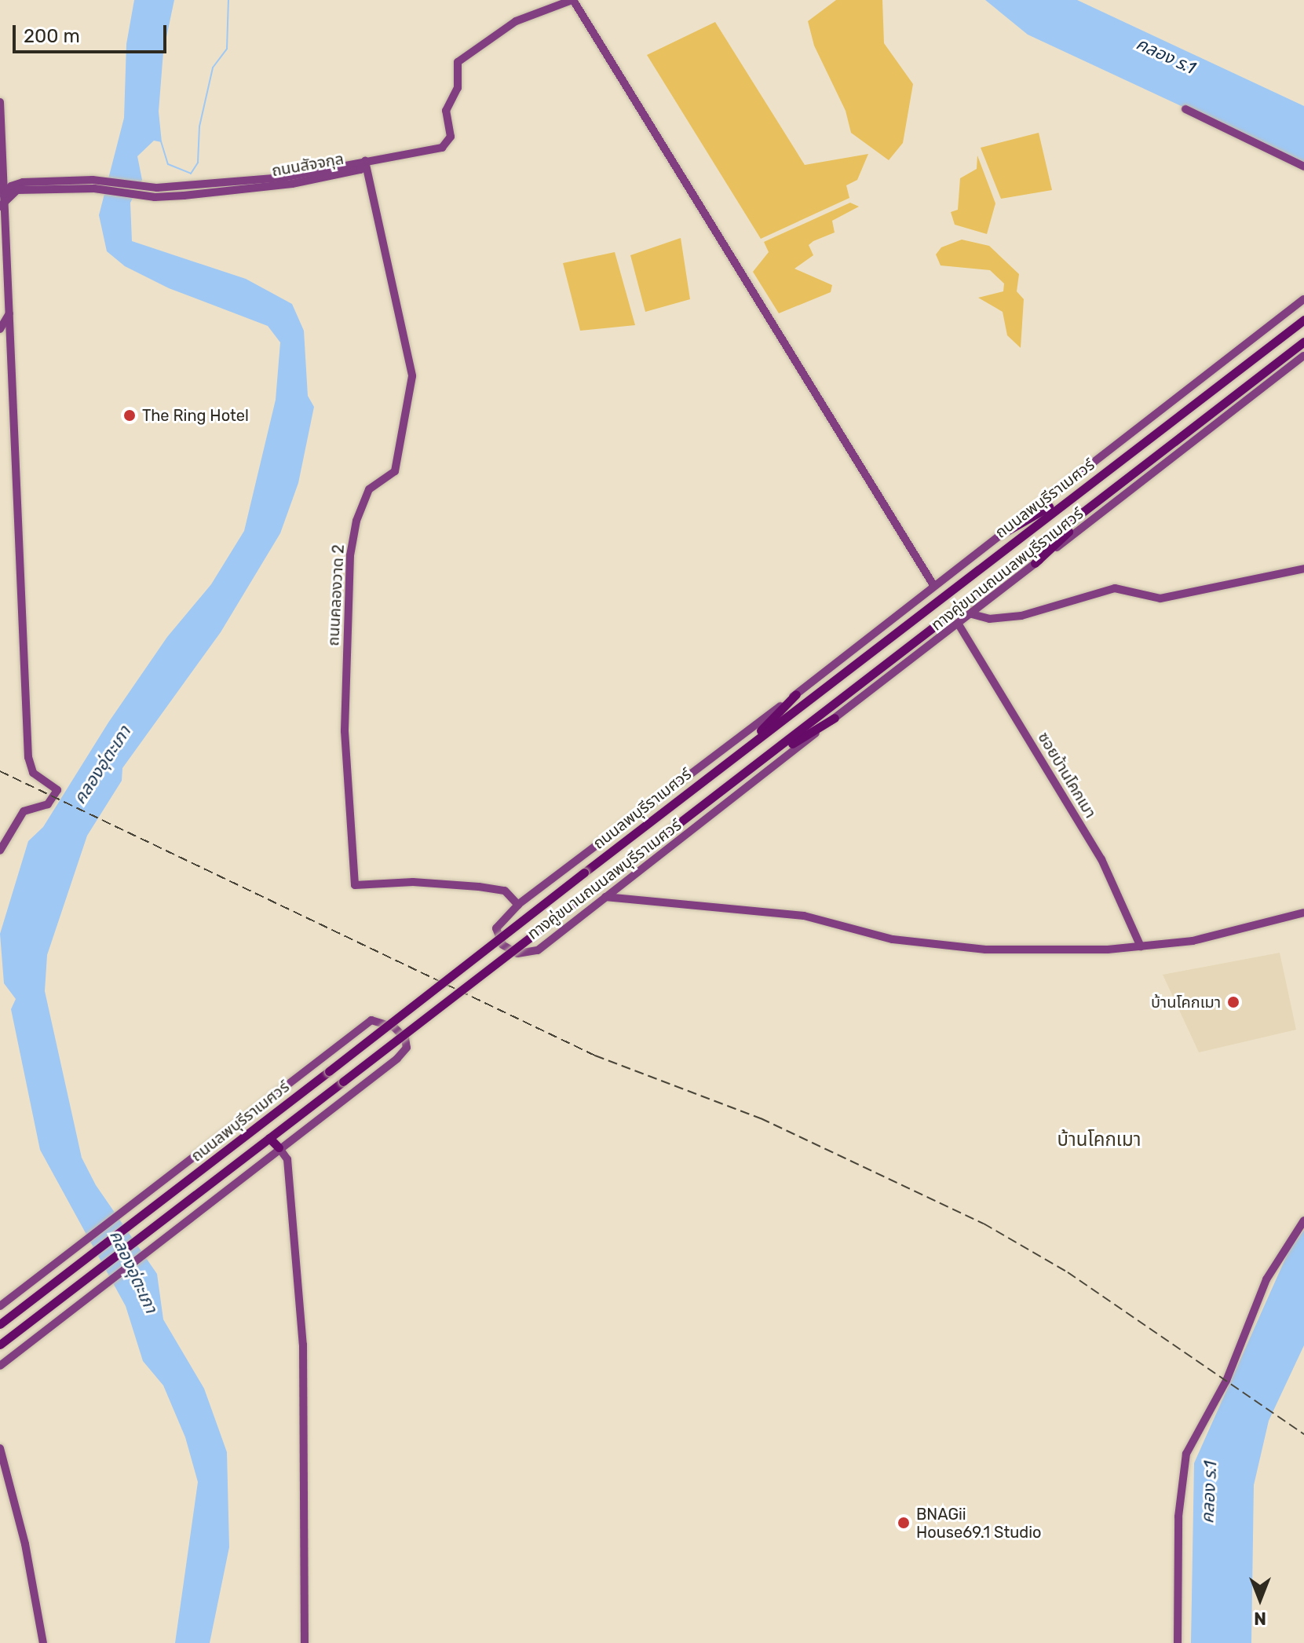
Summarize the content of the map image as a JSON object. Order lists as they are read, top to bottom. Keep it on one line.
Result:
{"streets":{"main road":["ถนนลพบุรีราเมศวร์"],"street":["ถนนสัจจกุล","ทางคู่ขนานถนนลพบุรีราเมศวร์","ถนนคลองวาด 2","ซอยบ้านโคกเมา"]},"crossings":[["ถนนสัจจกุล","ถนนคลองวาด 2"],["ทางคู่ขนานถนนลพบุรีราเมศวร์","ถนนคลองวาด 2"],["ทางคู่ขนานถนนลพบุรีราเมศวร์","ซอยบ้านโคกเมา"]],"districts":["บ้านโคกเมา"],"water":["คลอง ร.1","คลองอุ่ตะเภา"],"places":["The Ring Hotel","บ้านโคกเมา","BNAGii House69.1 Studio"],"scale_bar":"200 m","north":"bottom"}
